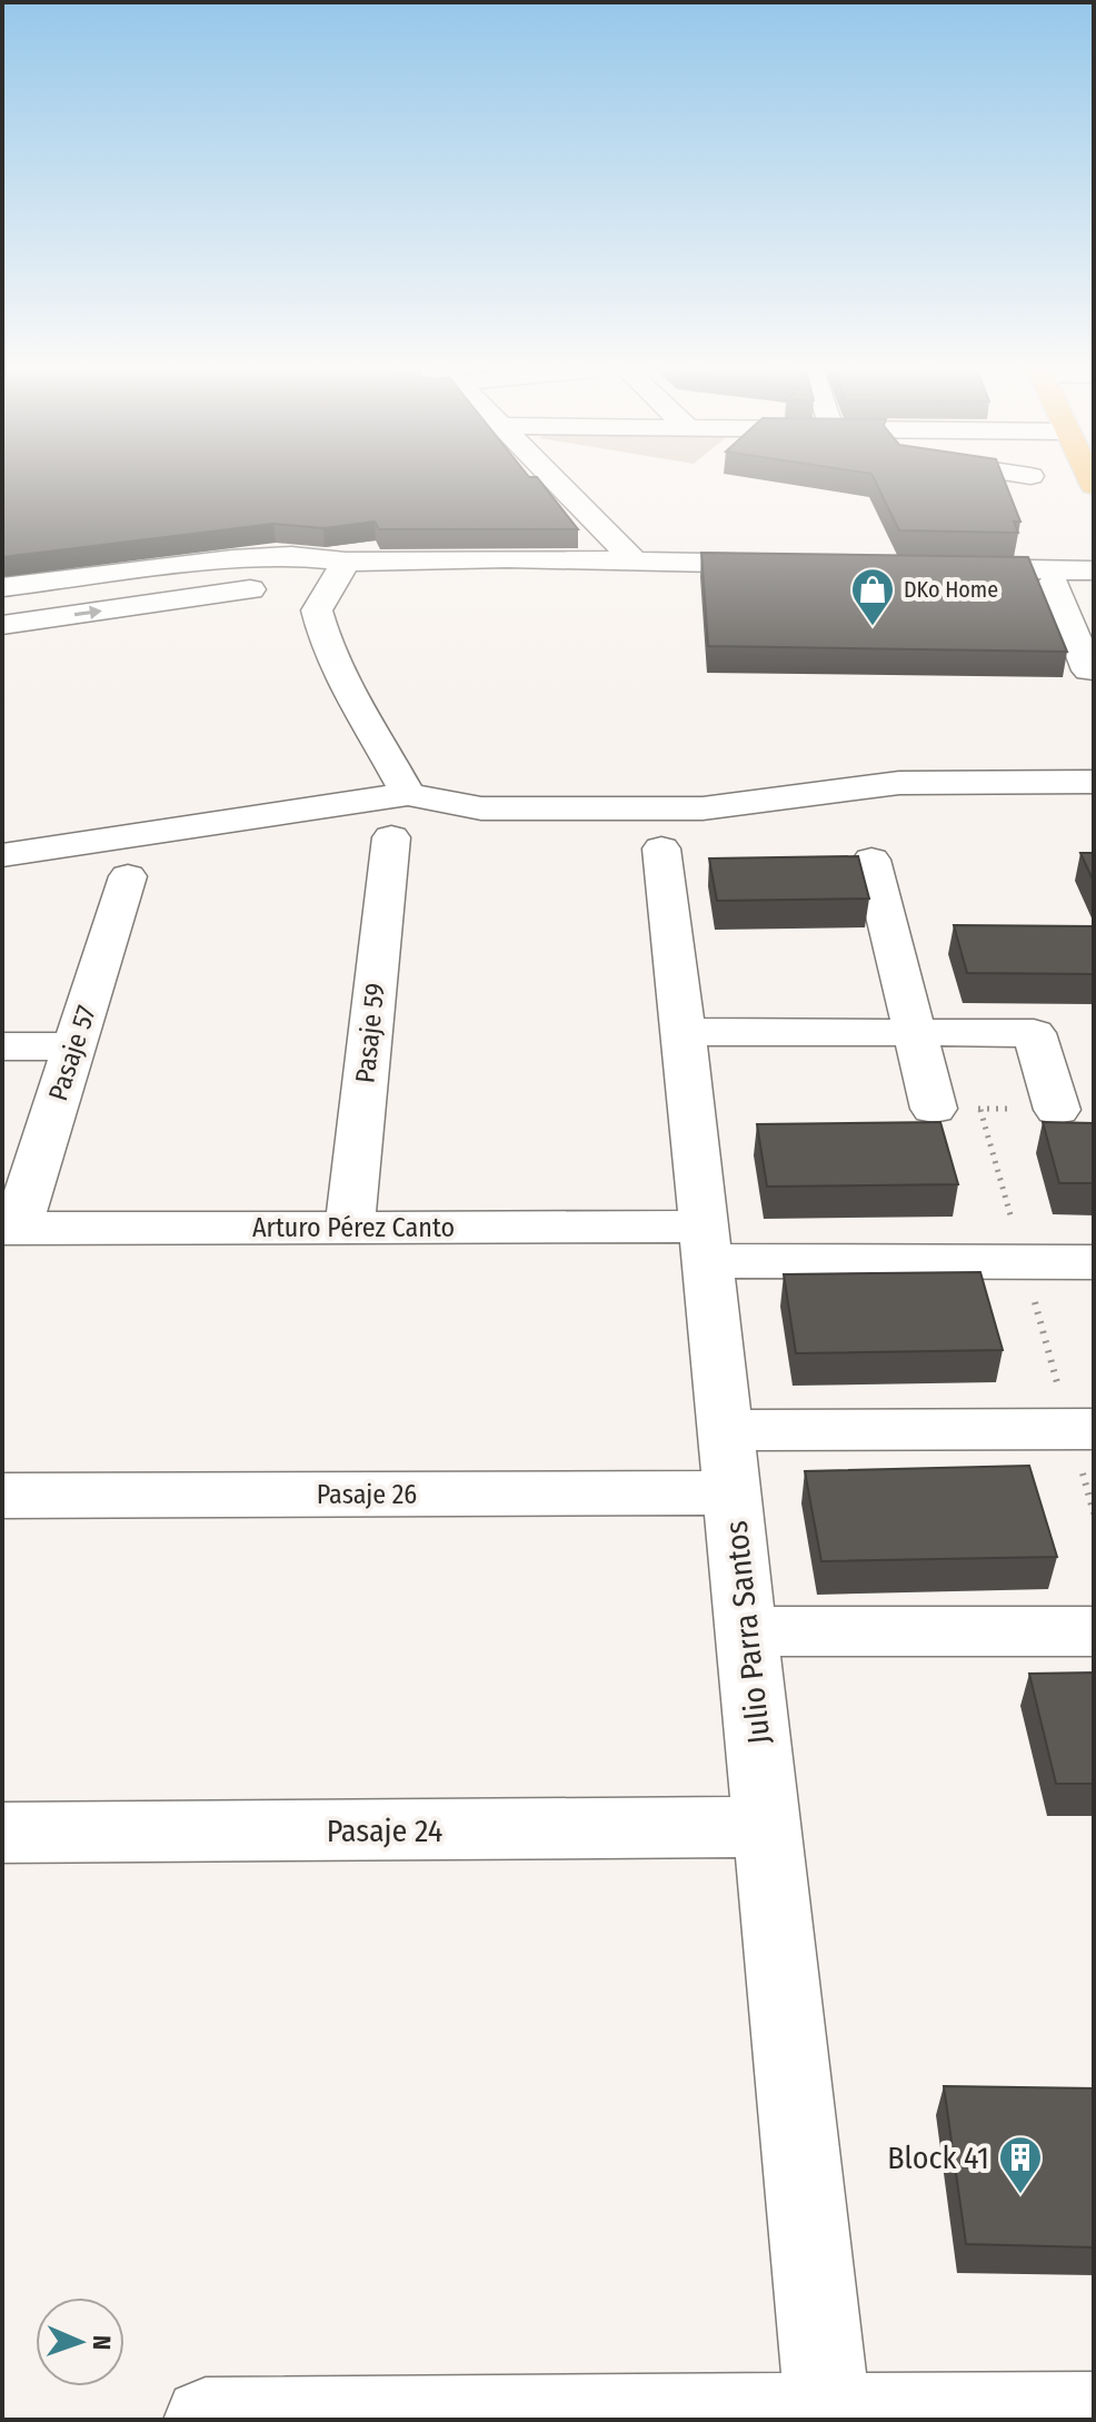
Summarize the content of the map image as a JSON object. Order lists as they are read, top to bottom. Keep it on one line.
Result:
{"streets":{"street":["Pasaje 59","Pasaje 57","Arturo Pérez Canto","Pasaje 26","Julio Parra Santos","Pasaje 24"]},"crossings":[["Pasaje 59","Arturo Pérez Canto"],["Pasaje 57","Arturo Pérez Canto"],["Arturo Pérez Canto","Julio Parra Santos"],["Pasaje 26","Julio Parra Santos"],["Julio Parra Santos","Pasaje 24"]],"places":{"shop":["DKo Home"],"building":["Block 41"]},"north":"right"}
